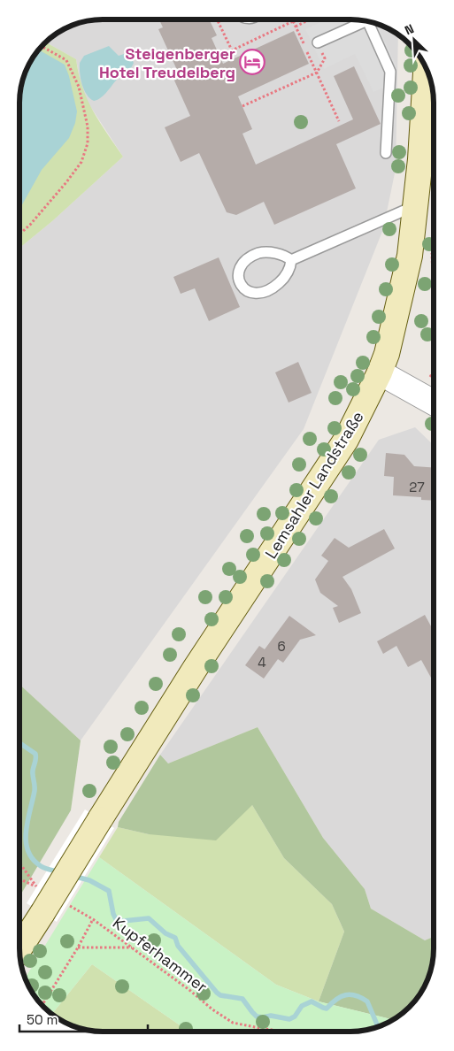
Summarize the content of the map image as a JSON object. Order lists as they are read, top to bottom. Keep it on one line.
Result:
{"streets":{"main road":["Lemsahler Landstraße"],"path":["Kupferhammer"]},"places":{"hotel":["Steigenberger Hotel Treudelberg"]},"house_numbers":["27","6","4"],"scale_bar":"50 m","north":"top left"}
